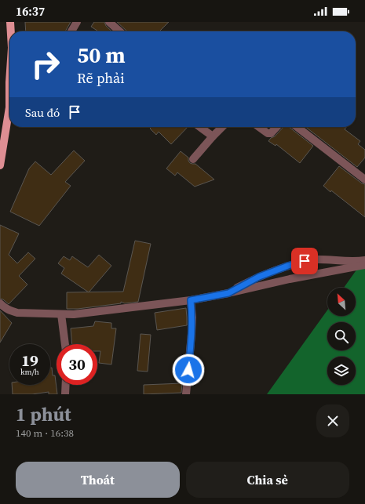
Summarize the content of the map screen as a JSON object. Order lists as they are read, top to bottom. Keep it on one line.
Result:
{"north":"top left","page":{"status":"16:37","turn":["50 m","Rẽ phải"],"then":"Sau đó","speed":"19 km/h","limit":"30","heading":["1 phút","140 m · 16:38"],"buttons":["Thoát","Chia sẻ"]}}
